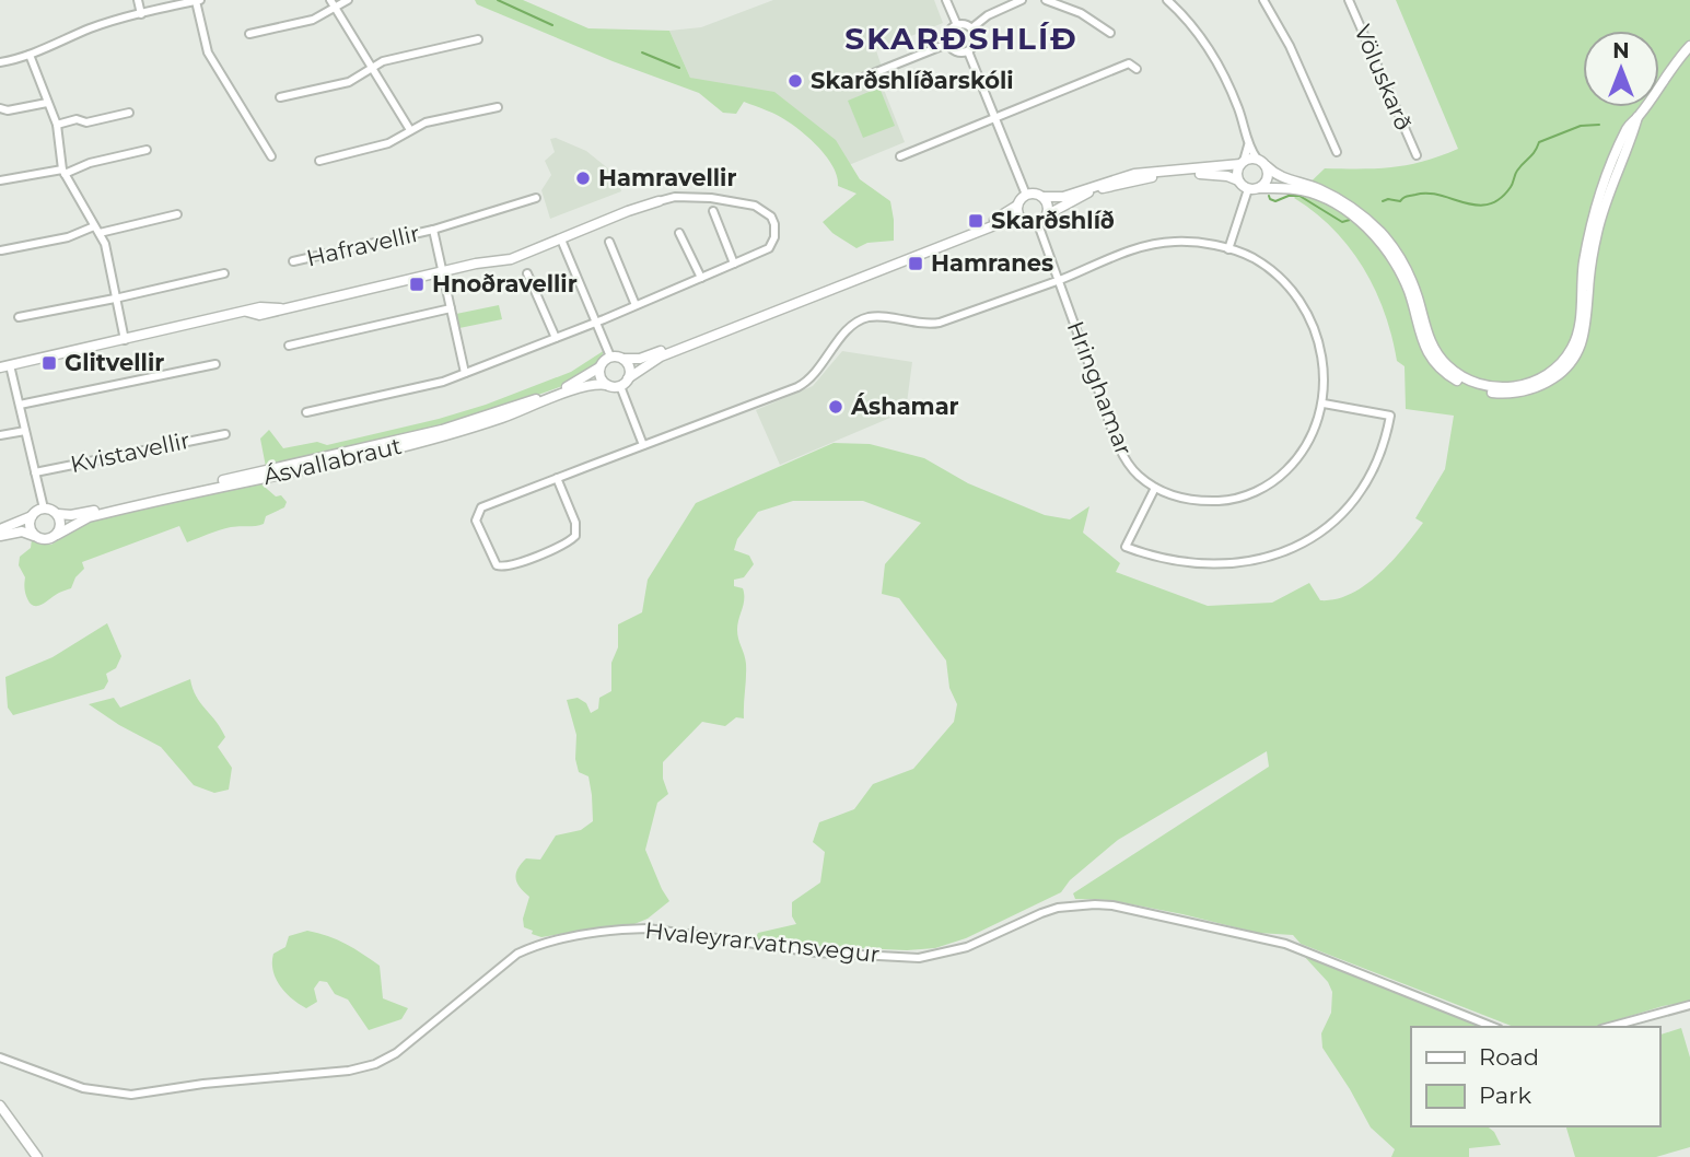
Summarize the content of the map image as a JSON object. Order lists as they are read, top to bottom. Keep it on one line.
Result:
{"streets":{"main road":["Ásvallabraut"],"street":["Völuskarð","Hafravellir","Hringhamar","Kvistavellir","Hvaleyrarvatnsvegur"]},"districts":["SKARÐSHLÍÐ"],"places":{"other":["Skarðshlíðarskóli","Hamravellir","Áshamar"],"transit":["Skarðshlíð","Hamranes","Hnoðravellir","Glitvellir"]},"legend":["Road","Park"],"north":"top"}
